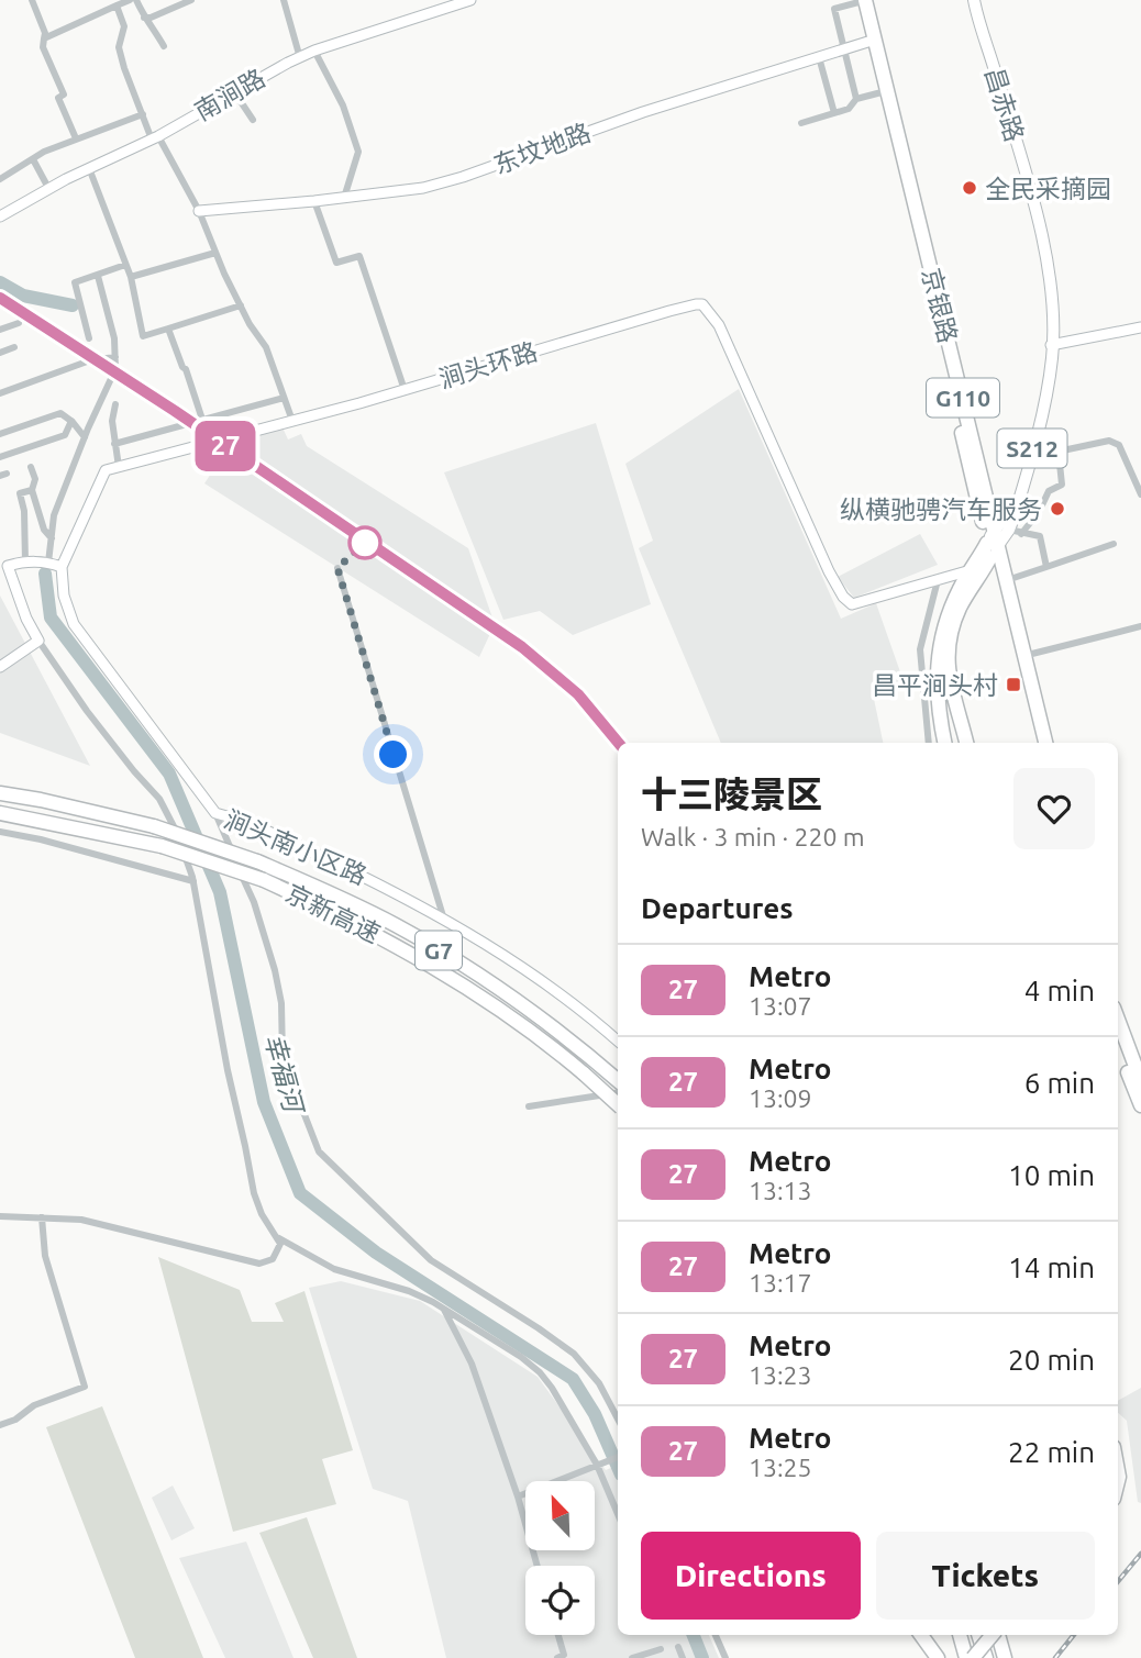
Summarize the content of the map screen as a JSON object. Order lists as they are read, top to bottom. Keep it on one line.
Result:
{"streets":{"highway":["京银路","G110","京新高速","G7"],"main road":["昌赤路","S212"],"street":["南涧路","东坟地路","涧头环路","涧头南小区路"]},"crossings":[["昌赤路","京银路"],["东坟地路","京银路"]],"water":["幸福河"],"places":{"other":["全民采摘园","纵横驰骋汽车服务"],"transit":["昌平涧头村"]},"lines":["metro line 27"],"north":"top left","page":{"on_map":"27","heading":[["十三陵景区","Walk · 3 min · 220 m"],"Departures"],"list":[{"mark":"27","name":"Metro","note":"13:07","value":"4 min"},{"mark":"27","name":"Metro","note":"13:09","value":"6 min"},{"mark":"27","name":"Metro","note":"13:13","value":"10 min"},{"mark":"27","name":"Metro","note":"13:17","value":"14 min"},{"mark":"27","name":"Metro","note":"13:23","value":"20 min"},{"mark":"27","name":"Metro","note":"13:25","value":"22 min"}],"buttons":["Directions","Tickets"]}}
